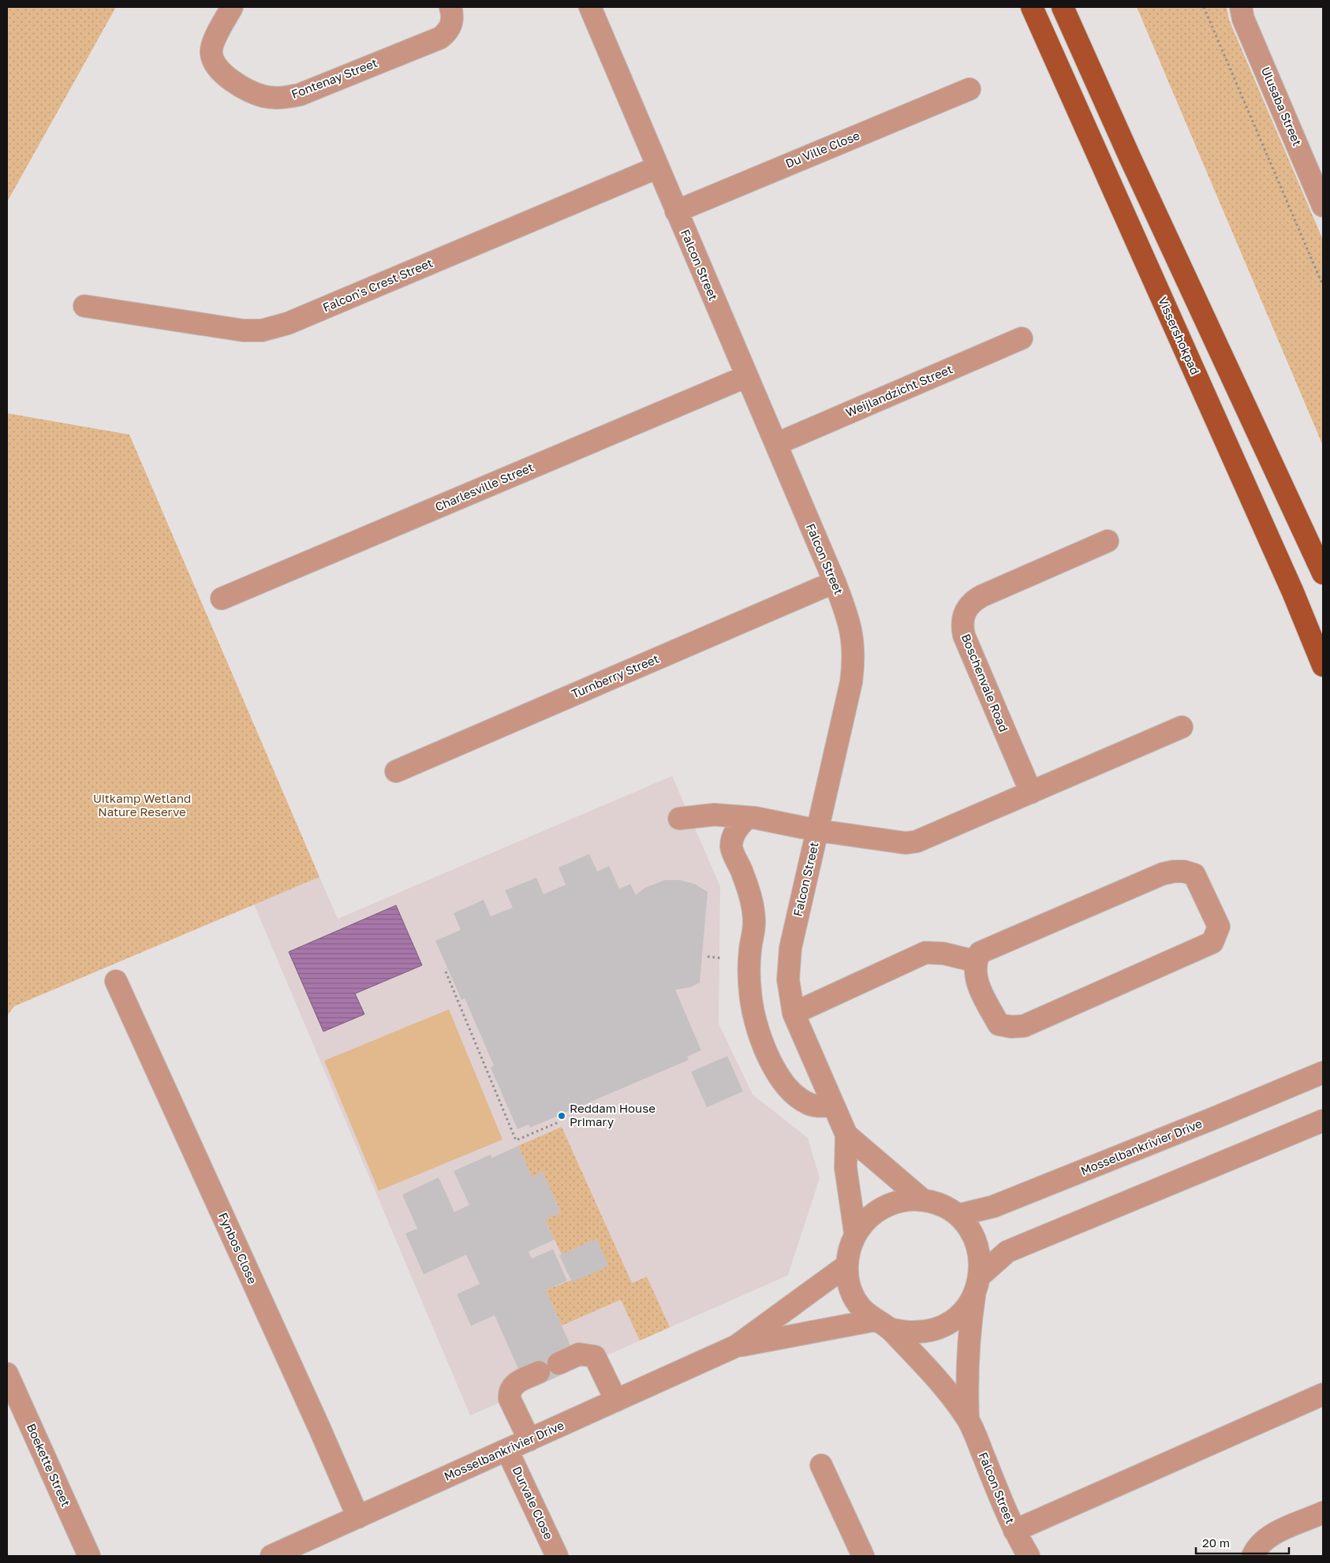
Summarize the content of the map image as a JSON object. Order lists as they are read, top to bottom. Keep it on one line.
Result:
{"streets":{"main road":["Vissershokpad"],"street":["Fontenay Street","Ulusaba Street","Du Ville Close","Falcon Street","Falcon's Crest Street","Weijlandzicht Street","Charlesville Street","Turnberry Street","Boschenvale Road","Mosselbankrivier Drive","Fynbos Close","Boekette Street","Durvale Close"]},"crossings":[["Du Ville Close","Falcon Street"],["Falcon Street","Falcon's Crest Street"],["Falcon Street","Weijlandzicht Street"],["Falcon Street","Charlesville Street"],["Falcon Street","Turnberry Street"],["Falcon Street","Mosselbankrivier Drive"],["Mosselbankrivier Drive","Fynbos Close"],["Mosselbankrivier Drive","Durvale Close"]],"parks":["Uitkamp Wetland Nature Reserve"],"places":["Reddam House Primary"],"scale_bar":"20 m"}
